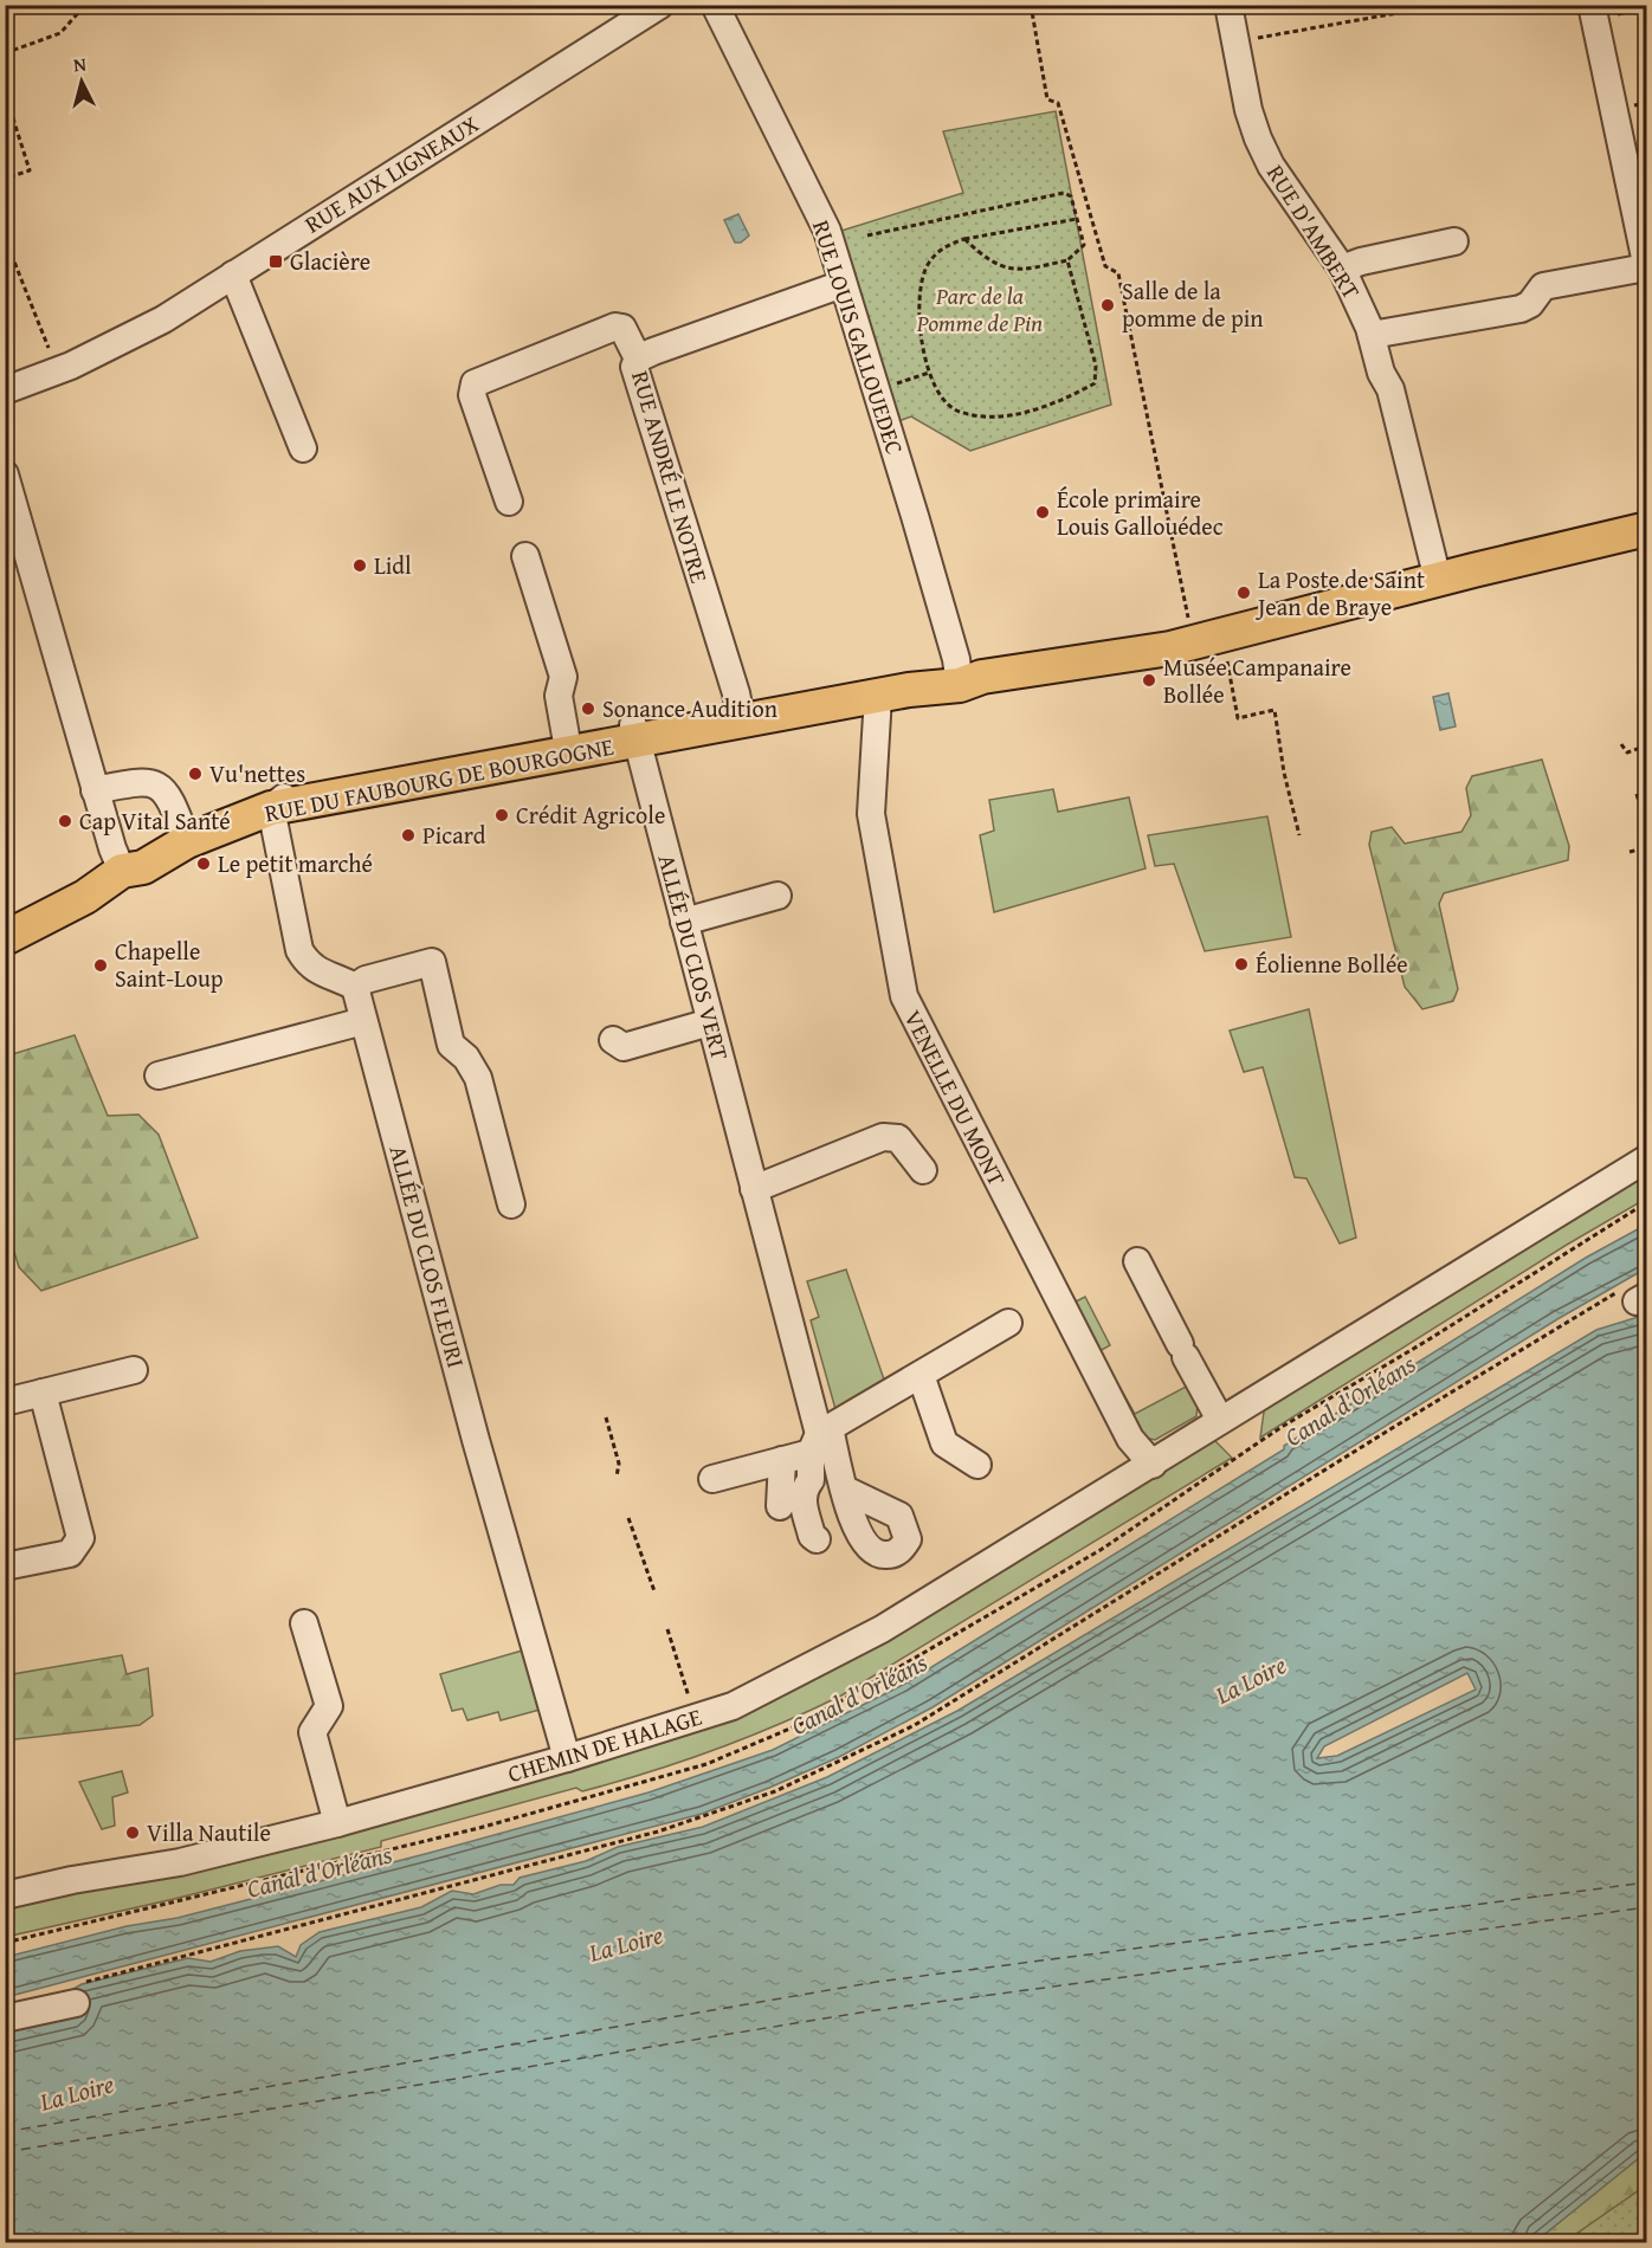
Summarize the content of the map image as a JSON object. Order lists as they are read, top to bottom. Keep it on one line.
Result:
{"streets":{"main road":["RUE DU FAUBOURG DE BOURGOGNE"],"street":["RUE AUX LIGNEAUX","RUE D'AMBERT","RUE LOUIS GALLOUEDEC","RUE ANDRÉ LE NOTRE","ALLÉE DU CLOS VERT","VENELLE DU MONT","ALLÉE DU CLOS FLEURI","CHEMIN DE HALAGE"]},"crossings":[["RUE D'AMBERT","RUE DU FAUBOURG DE BOURGOGNE"],["RUE LOUIS GALLOUEDEC","RUE ANDRÉ LE NOTRE"],["RUE LOUIS GALLOUEDEC","RUE DU FAUBOURG DE BOURGOGNE"],["RUE ANDRÉ LE NOTRE","RUE DU FAUBOURG DE BOURGOGNE"],["RUE DU FAUBOURG DE BOURGOGNE","ALLÉE DU CLOS VERT"],["RUE DU FAUBOURG DE BOURGOGNE","VENELLE DU MONT"],["VENELLE DU MONT","CHEMIN DE HALAGE"],["ALLÉE DU CLOS FLEURI","CHEMIN DE HALAGE"]],"water":["Canal d'Orléans","La Loire"],"parks":["Parc de la Pomme de Pin"],"places":{"transit":["Glacière"],"other":["Salle de la pomme de pin","École primaire Louis Gallouédec","Lidl","La Poste de Saint Jean de Braye","Musée Campanaire Bollée","Sonance Audition","Vu'nettes","Crédit Agricole","Cap Vital Santé","Picard","Le petit marché","Éolienne Bollée","Chapelle Saint-Loup","Villa Nautile"]},"north":"top"}
